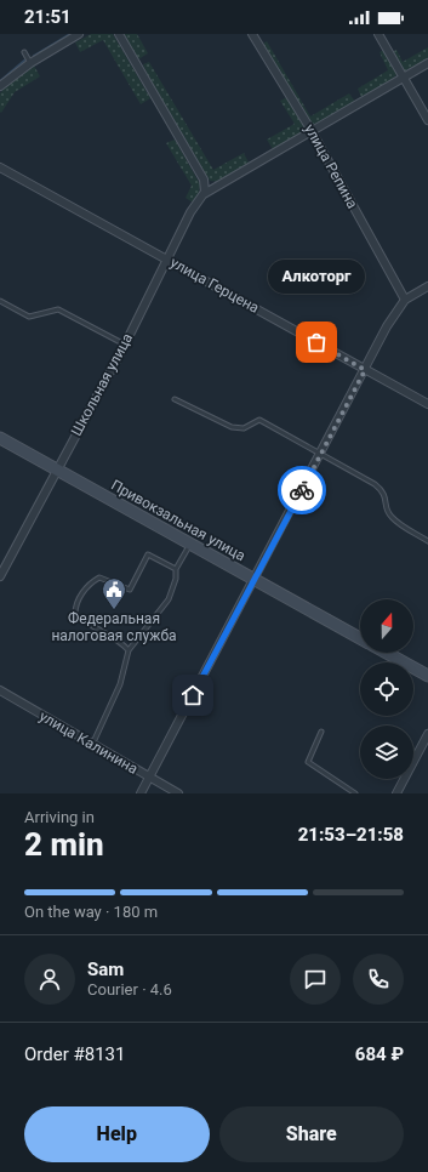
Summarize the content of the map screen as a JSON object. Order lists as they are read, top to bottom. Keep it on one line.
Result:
{"streets":{"street":["улица Репина","улица Герцена","Школьная улица","Привокзальная улица","улица Калинина"]},"crossings":[["улица Репина","Школьная улица"],["улица Герцена","Школьная улица"],["Школьная улица","Привокзальная улица"]],"places":{"other":["Алкоторг"],"public building":["Федеральная налоговая служба"]},"north":"top","page":{"status":"21:51","bubble":"Алкоторг","heading":["2 min","Arriving in","21:53–21:58"],"panel":["Sam","Courier · 4.6","Order #8131","684 ₽"],"bar":"On the way · 180 m","buttons":["Help","Share"]}}
